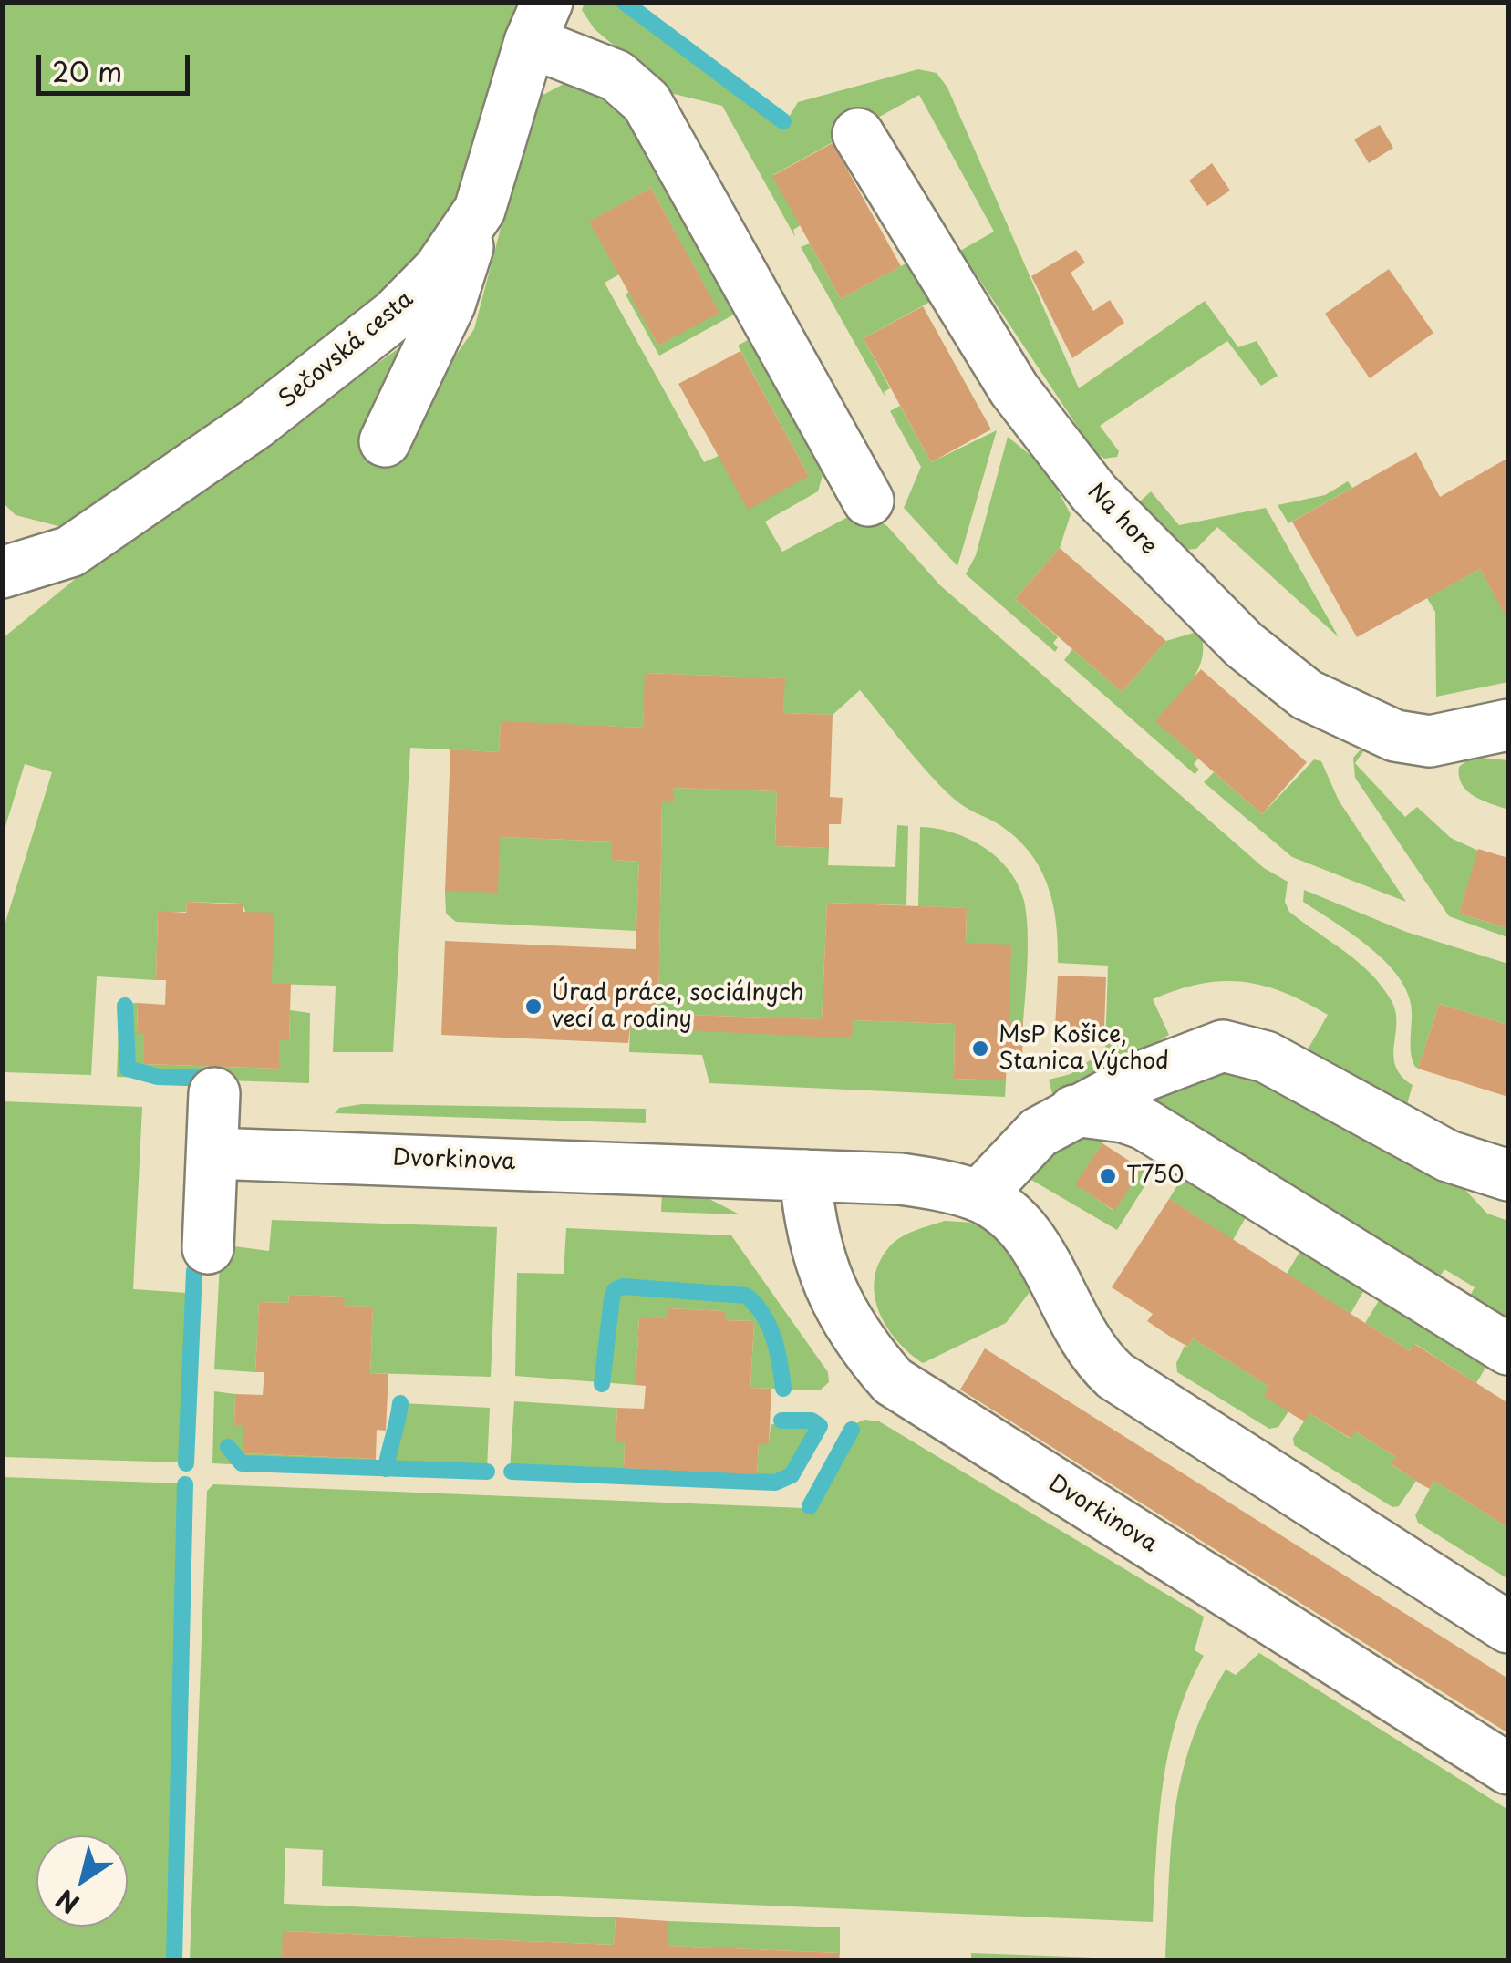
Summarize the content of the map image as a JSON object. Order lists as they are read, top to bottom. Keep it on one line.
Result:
{"streets":{"street":["Sečovská cesta","Na hore","Dvorkinova"]},"places":["Úrad práce, sociálnych vecí a rodiny","MsP Košice, Stanica Východ","T750"],"scale_bar":"20 m","north":"bottom left"}
